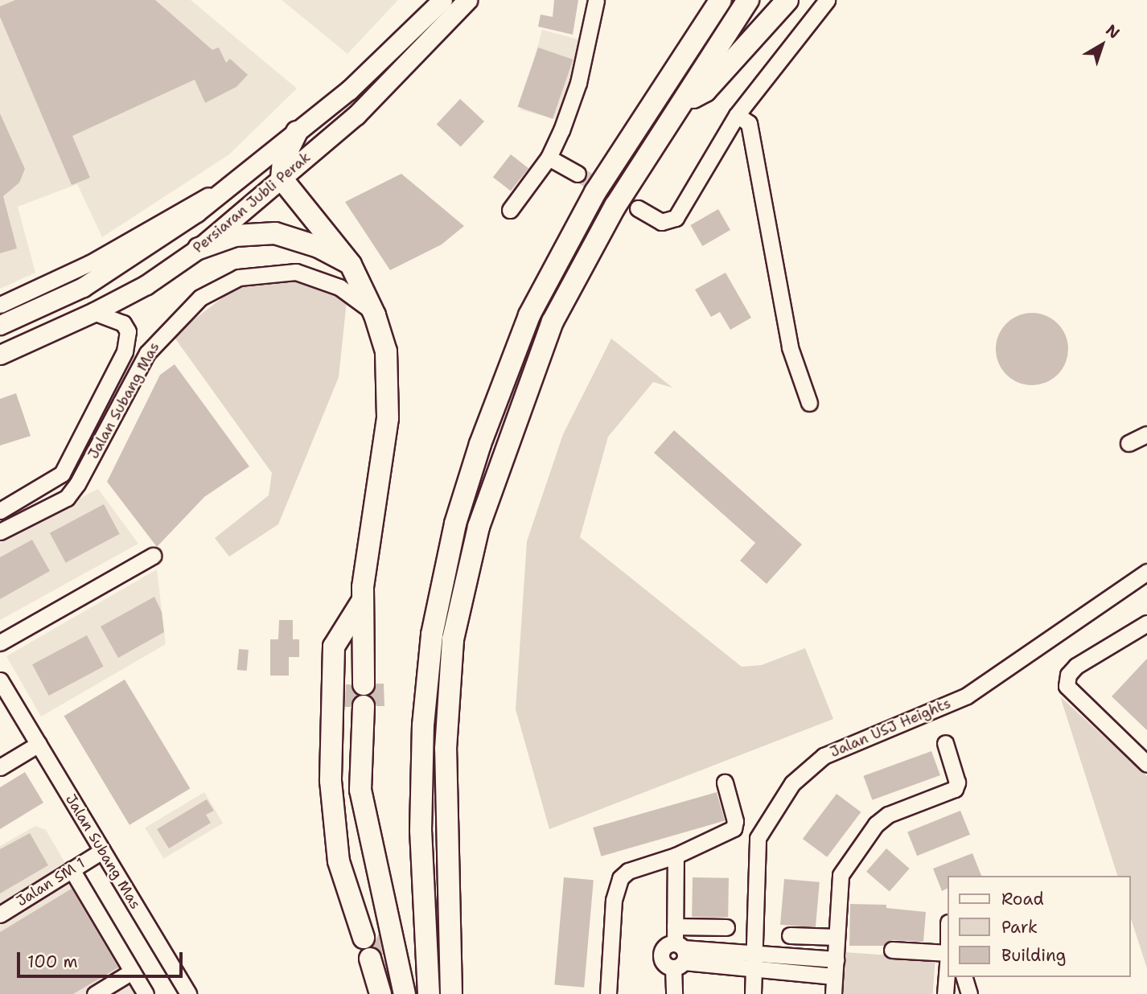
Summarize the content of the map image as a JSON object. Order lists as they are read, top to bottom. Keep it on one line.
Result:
{"streets":{"main road":["Persiaran Jubli Perak"],"street":["Jalan Subang Mas","Jalan USJ Heights","Jalan SM 1"]},"crossings":[["Persiaran Jubli Perak","Jalan Subang Mas"],["Jalan Subang Mas","Jalan SM 1"]],"legend":["Road","Park","Building"],"scale_bar":"100 m","north":"top right"}
